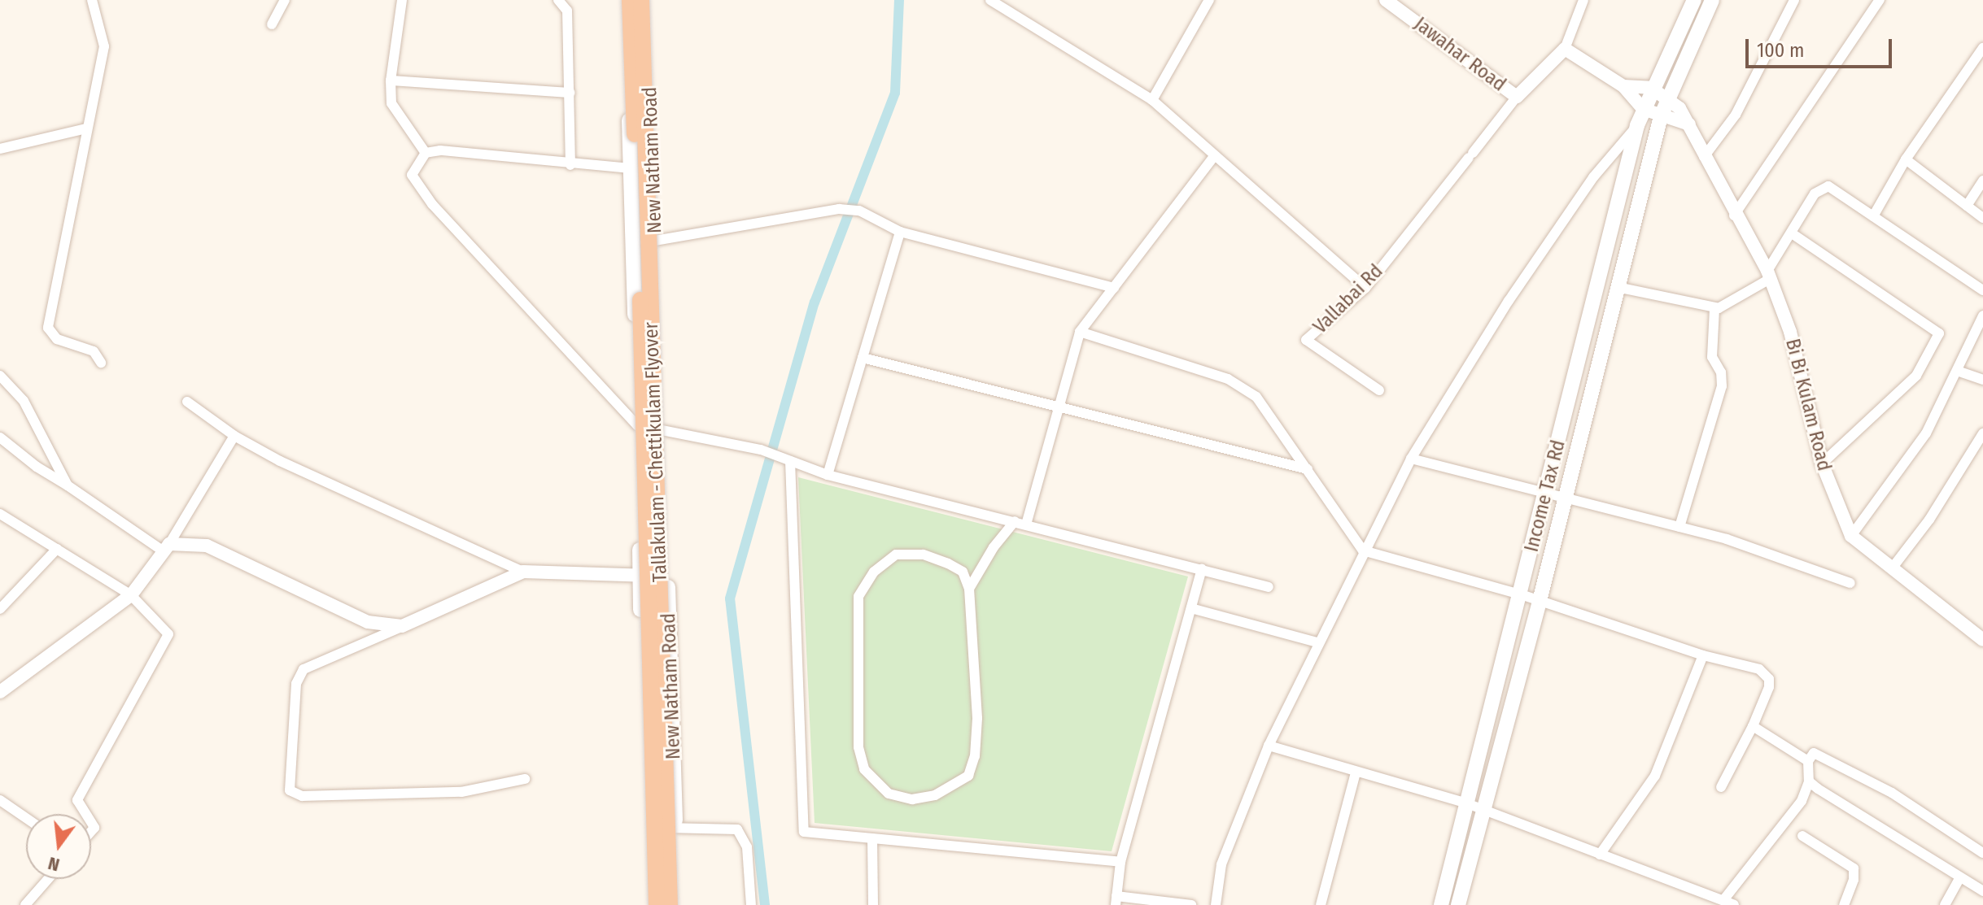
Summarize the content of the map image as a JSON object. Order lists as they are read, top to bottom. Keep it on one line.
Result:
{"streets":{"highway":["Tallakulam - Chettikulam Flyover"],"main road":["New Natham Road","Income Tax Rd"],"street":["Jawahar Road","Vallabai Rd","Bi Bi Kulam Road"]},"crossings":[["Jawahar Road","Vallabai Rd"],["New Natham Road","Tallakulam - Chettikulam Flyover"],["Bi Bi Kulam Road","Income Tax Rd"]],"scale_bar":"100 m","north":"bottom"}
